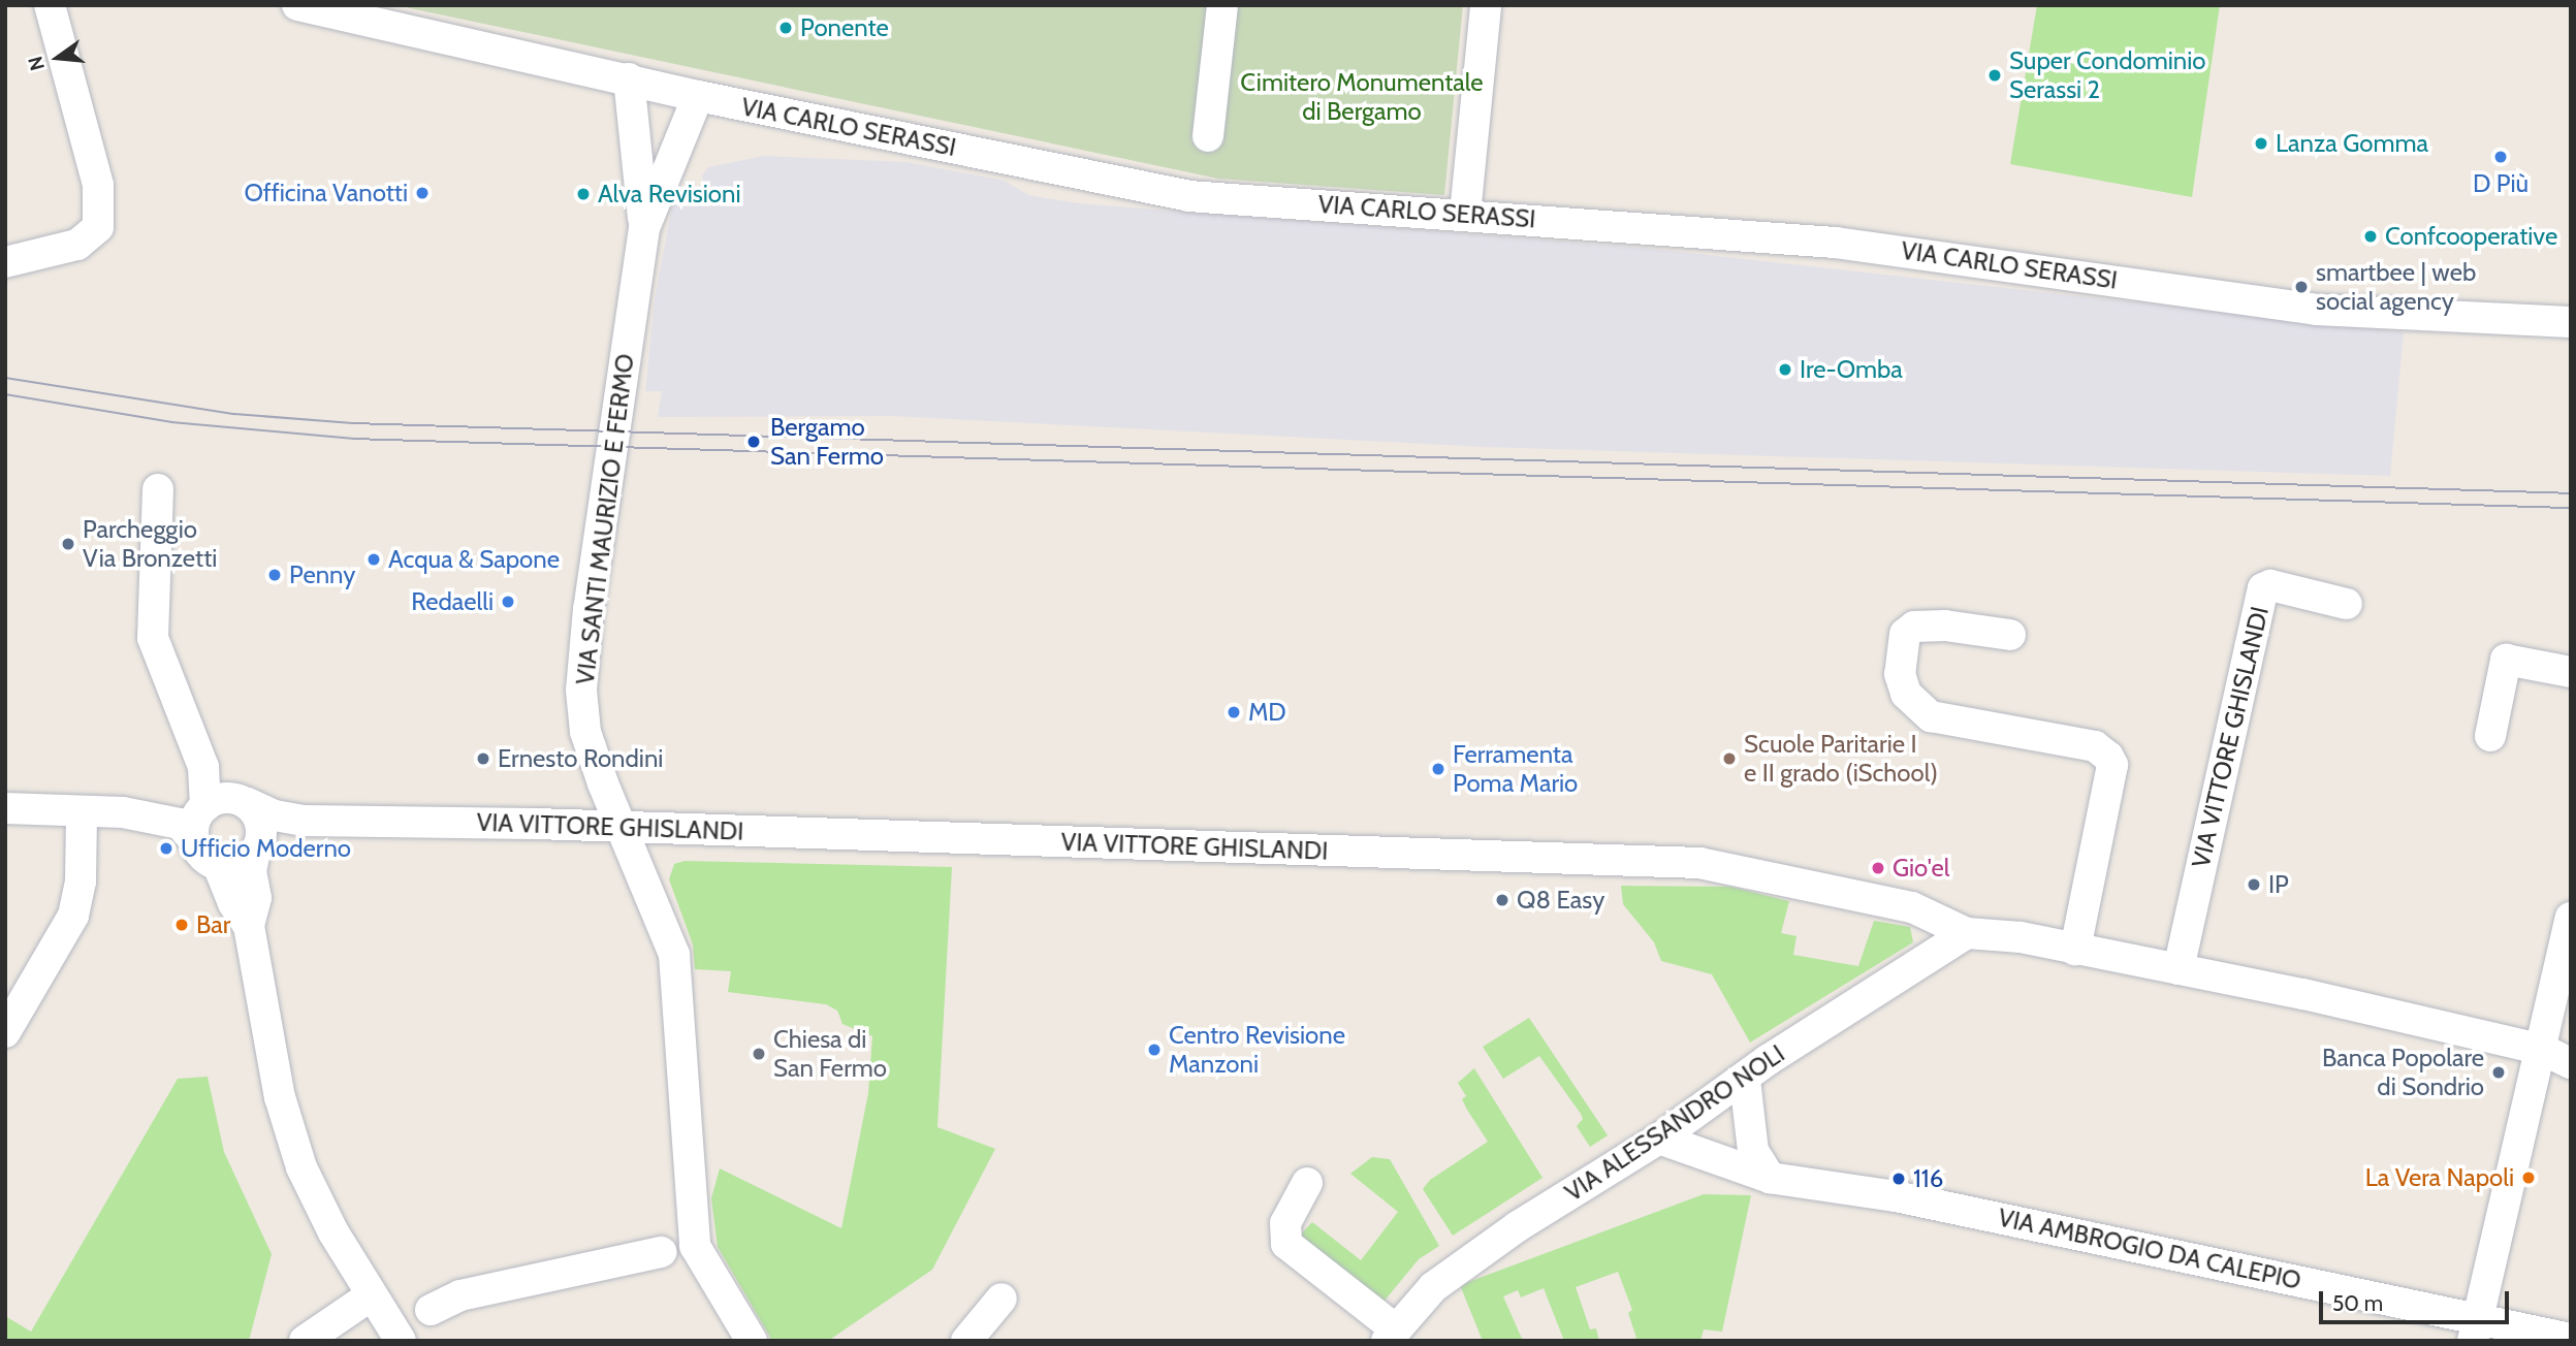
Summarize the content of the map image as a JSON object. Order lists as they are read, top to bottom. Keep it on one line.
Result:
{"streets":{"street":["VIA CARLO SERASSI","VIA SANTI MAURIZIO E FERMO","VIA VITTORE GHISLANDI","VIA ALESSANDRO NOLI","VIA AMBROGIO DA CALEPIO"]},"crossings":[["VIA CARLO SERASSI","VIA SANTI MAURIZIO E FERMO"],["VIA SANTI MAURIZIO E FERMO","VIA VITTORE GHISLANDI"],["VIA VITTORE GHISLANDI","VIA ALESSANDRO NOLI"],["VIA ALESSANDRO NOLI","VIA AMBROGIO DA CALEPIO"]],"parks":["Cimitero Monumentale di Bergamo"],"places":["Ponente","Super Condominio Serassi 2","Lanza Gomma","D Più","Officina Vanotti","Alva Revisioni","Confcooperative","smartbee | web social agency","Ire-Omba","Bergamo San Fermo","Parcheggio Via Bronzetti","Acqua & Sapone","Penny","Redaelli","MD","Ernesto Rondini","Scuole Paritarie I e II grado (iSchool)","Ferramenta Poma Mario","Ufficio Moderno","Gio'el","IP","Q8 Easy","Bar","Centro Revisione Manzoni","Chiesa di San Fermo","Banca Popolare di Sondrio","La Vera Napoli","116"],"scale_bar":"50 m","north":"left"}
